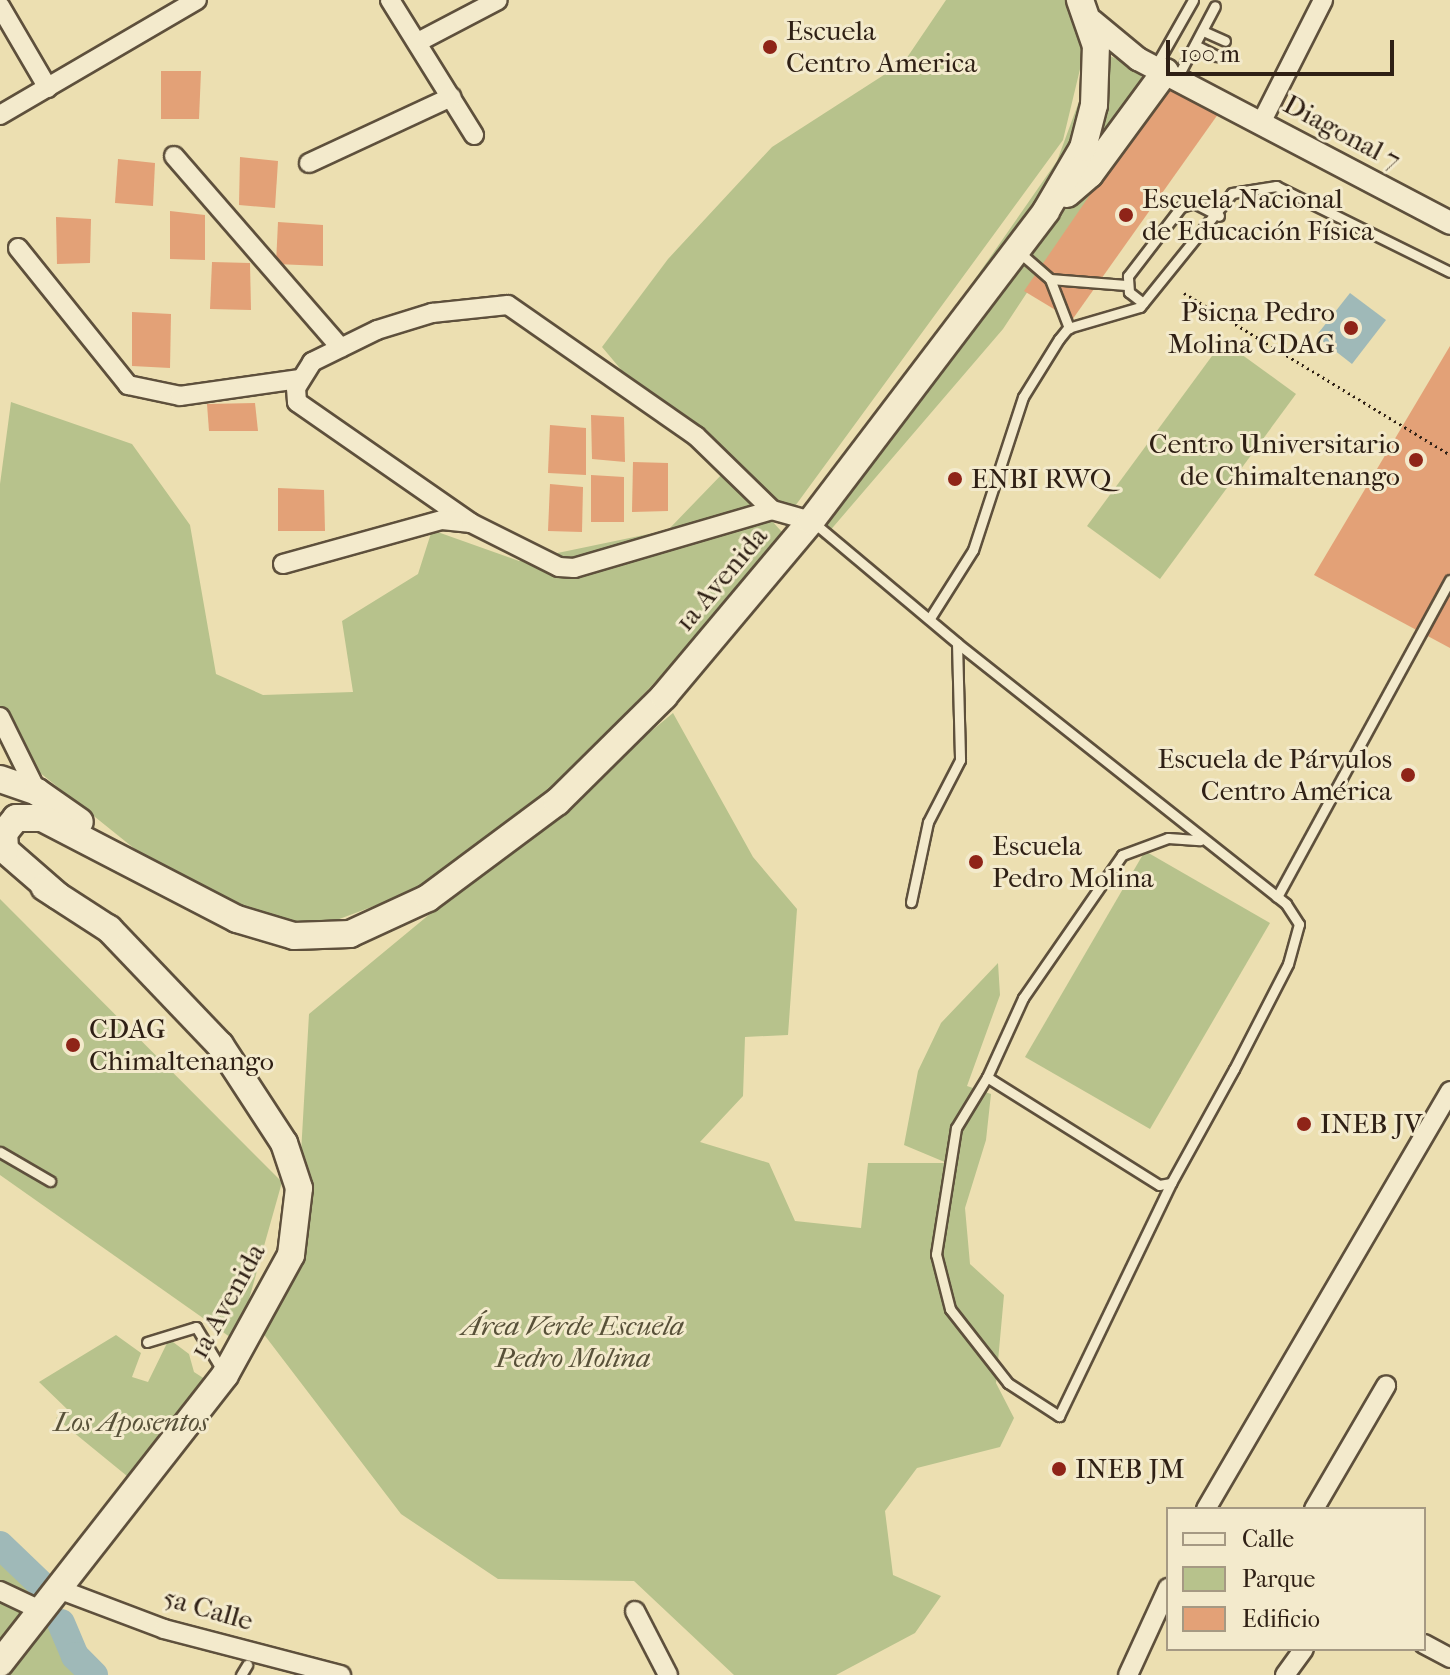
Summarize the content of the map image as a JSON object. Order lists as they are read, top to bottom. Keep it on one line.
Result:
{"streets":{"main road":["1a Avenida"],"street":["Diagonal 7","5a Calle"]},"crossings":[["Diagonal 7","1a Avenida"],["1a Avenida","5a Calle"]],"parks":["Área Verde Escuela Pedro Molina","Los Aposentos"],"places":["Escuela Centro America","Escuela Nacional de Educación Física","Psicna Pedro Molina CDAG","Centro Universitario de Chimaltenango","ENBI RWQ","Escuela de Párvulos Centro América","Escuela Pedro Molina","CDAG Chimaltenango","INEB JV","INEB JM"],"legend":["Calle","Parque","Edificio"],"scale_bar":"100 m"}
